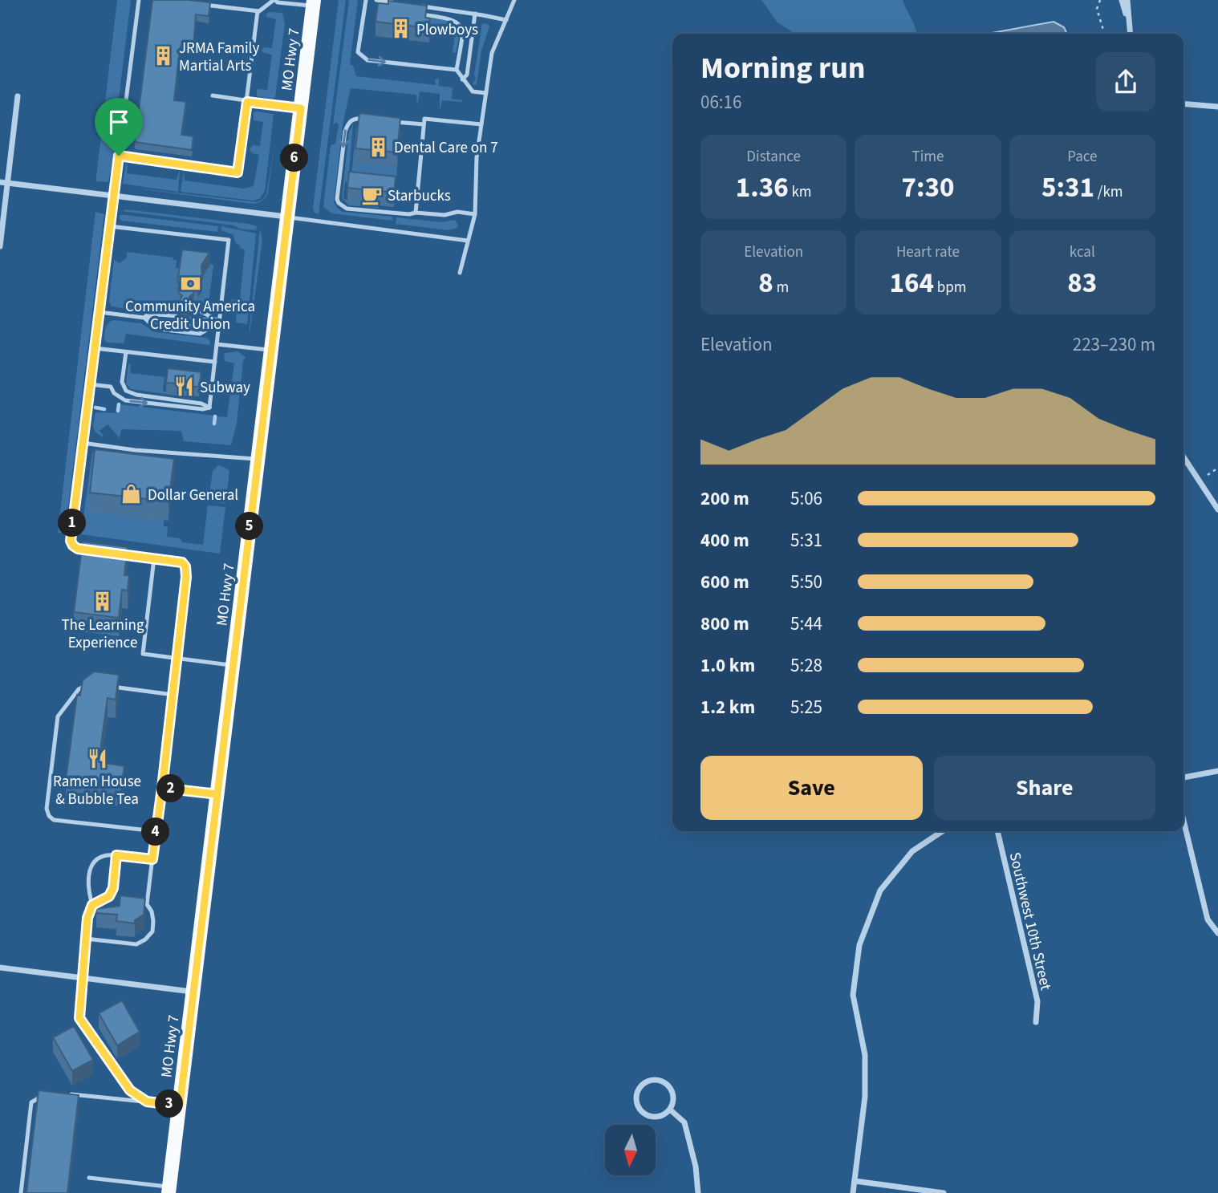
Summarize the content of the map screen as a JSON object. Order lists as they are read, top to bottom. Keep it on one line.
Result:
{"streets":{"main road":["MO Hwy 7"],"street":["Southwest 10th Street"]},"places":{"building":["Plowboys","JRMA Family Martial Arts","Dental Care on 7","The Learning Experience"],"cafe":["Starbucks"],"bank":["Community America Credit Union"],"restaurant":["Subway","Ramen House & Bubble Tea"],"shop":["Dollar General"]},"north":"bottom","page":{"heading":["Morning run","06:16"],"stats":[["Distance","1.36 km"],["Time","7:30"],["Pace","5:31 /km"],["Elevation","8 m"],["Heart rate","164 bpm"],["kcal","83"]],"pins":["6","1","5","2","4","3"],"chart":["Elevation","223–230 m"],"list":[{"name":"200 m","note":"5:06"},{"name":"400 m","note":"5:31"},{"name":"600 m","note":"5:50"},{"name":"800 m","note":"5:44"},{"name":"1.0 km","note":"5:28"},{"name":"1.2 km","note":"5:25"}],"buttons":["Save","Share"]}}
